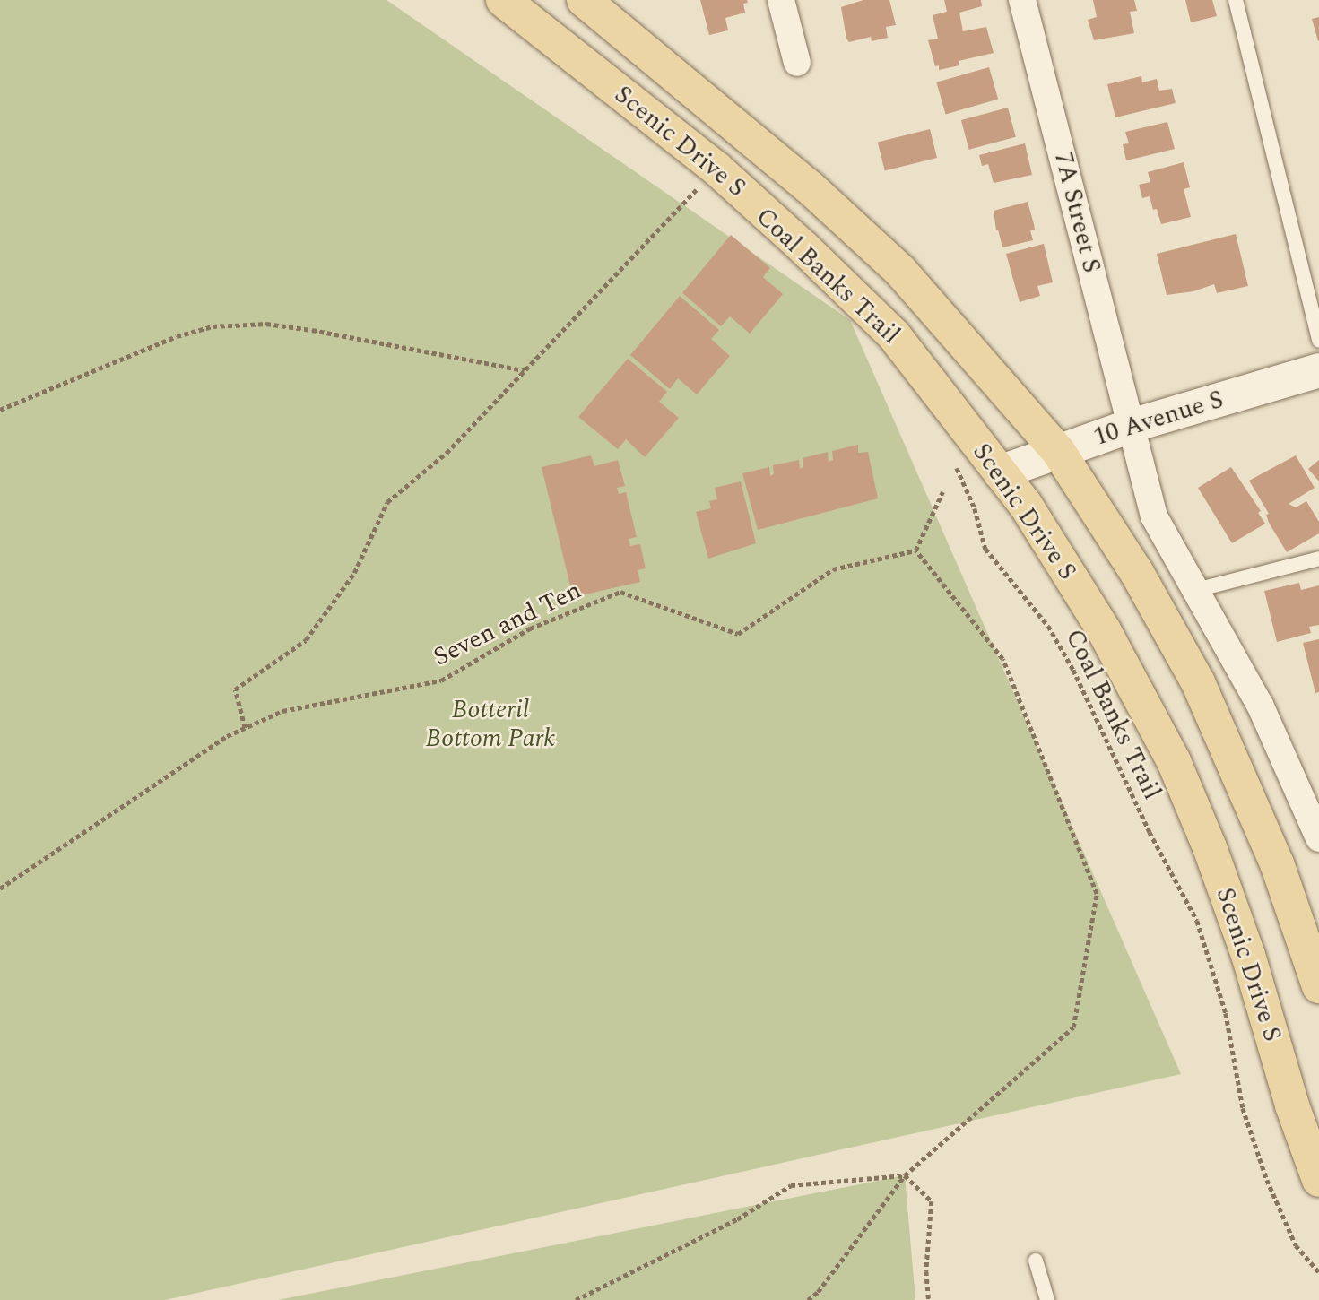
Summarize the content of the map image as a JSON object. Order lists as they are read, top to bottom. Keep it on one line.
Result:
{"streets":{"main road":["Scenic Drive S"],"street":["7A Street S","10 Avenue S"],"path":["Coal Banks Trail","Seven and Ten"]},"crossings":[["Scenic Drive S","10 Avenue S"],["7A Street S","10 Avenue S"]],"parks":["Botteril Bottom Park"]}
